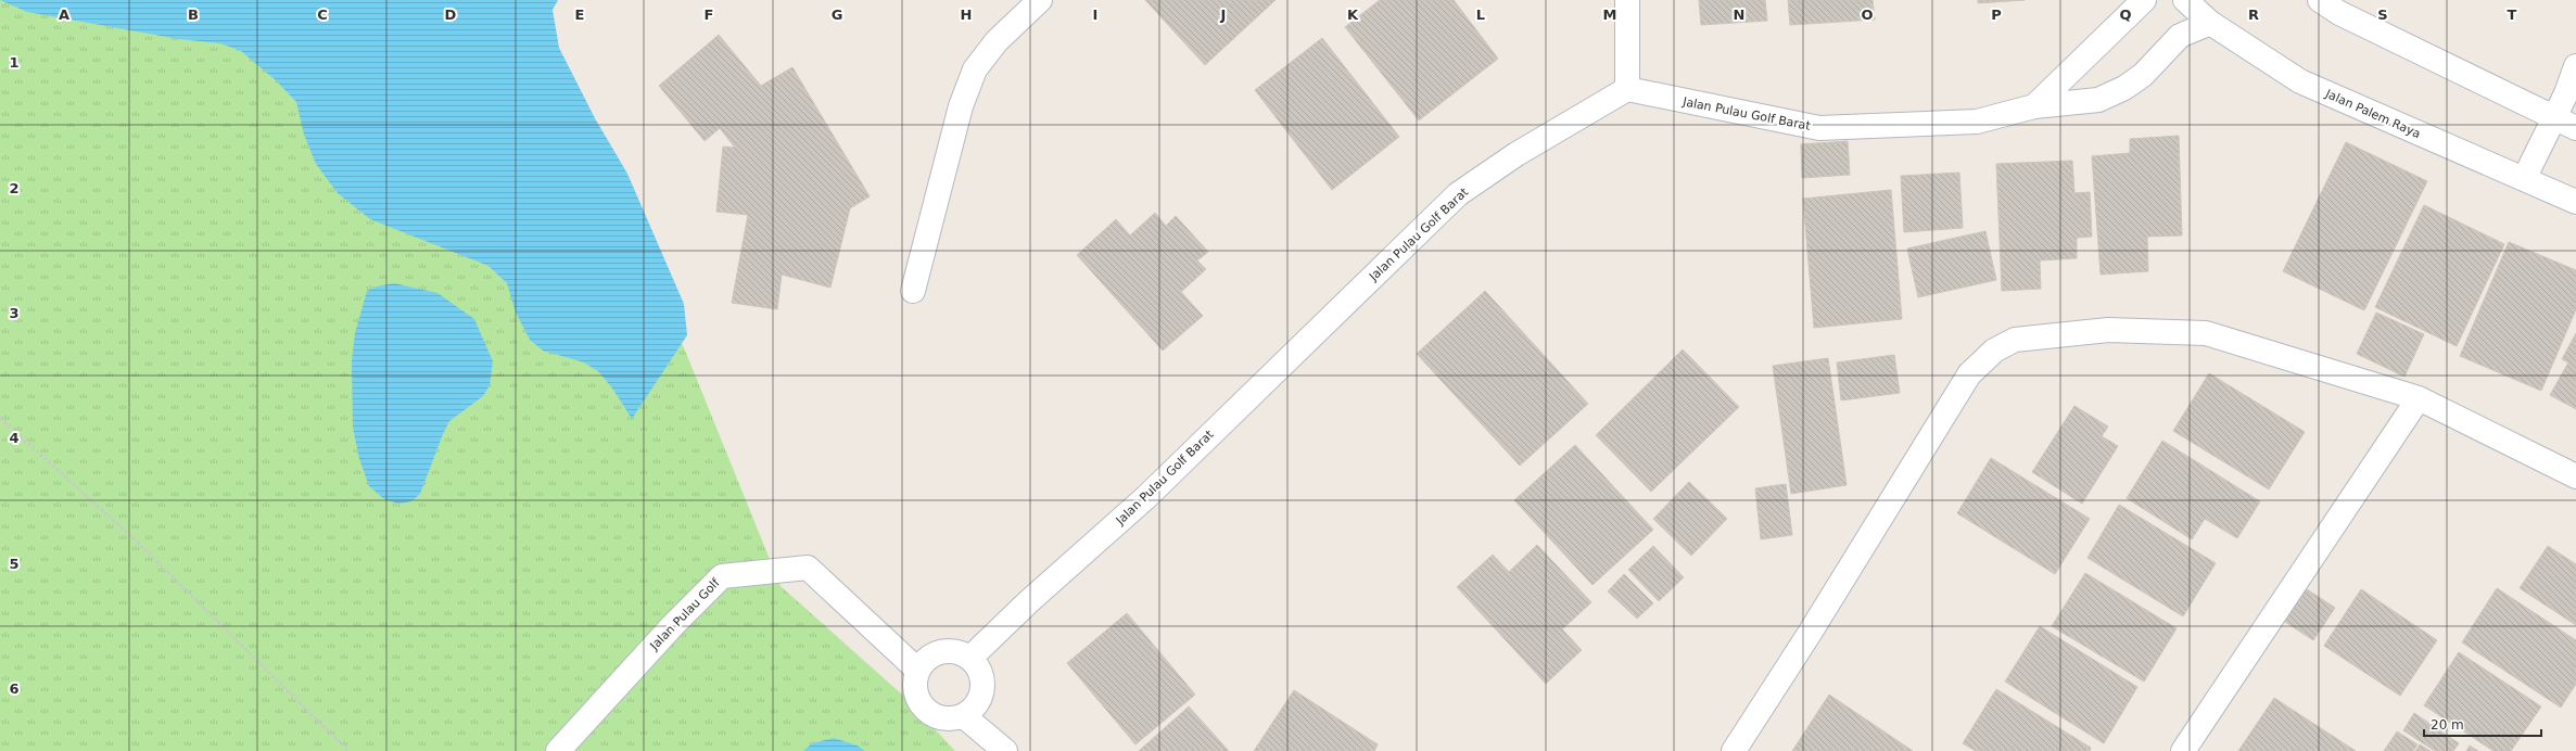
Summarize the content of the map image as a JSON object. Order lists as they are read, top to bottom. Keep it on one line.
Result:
{"streets":{"street":["Jalan Pulau Golf Barat","Jalan Palem Raya","Jalan Pulau Golf"]},"crossings":[["Jalan Pulau Golf Barat","Jalan Palem Raya"],["Jalan Pulau Golf Barat","Jalan Pulau Golf"]],"scale_bar":"20 m","grid":{"columns":["A","B","C","D","E","F","G","H","I","J","K","L","M","N","O","P","Q","R","S","T"],"rows":["1","2","3","4","5","6"]}}
